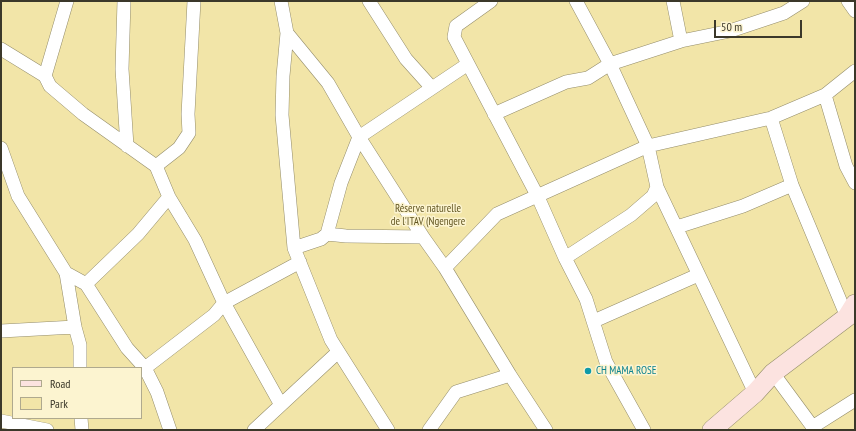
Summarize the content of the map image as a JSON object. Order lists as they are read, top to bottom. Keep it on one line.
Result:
{"parks":["Réserve naturelle de l'ITAV (Ngengere"],"places":["CH MAMA ROSE"],"legend":["Road","Park"],"scale_bar":"50 m"}
